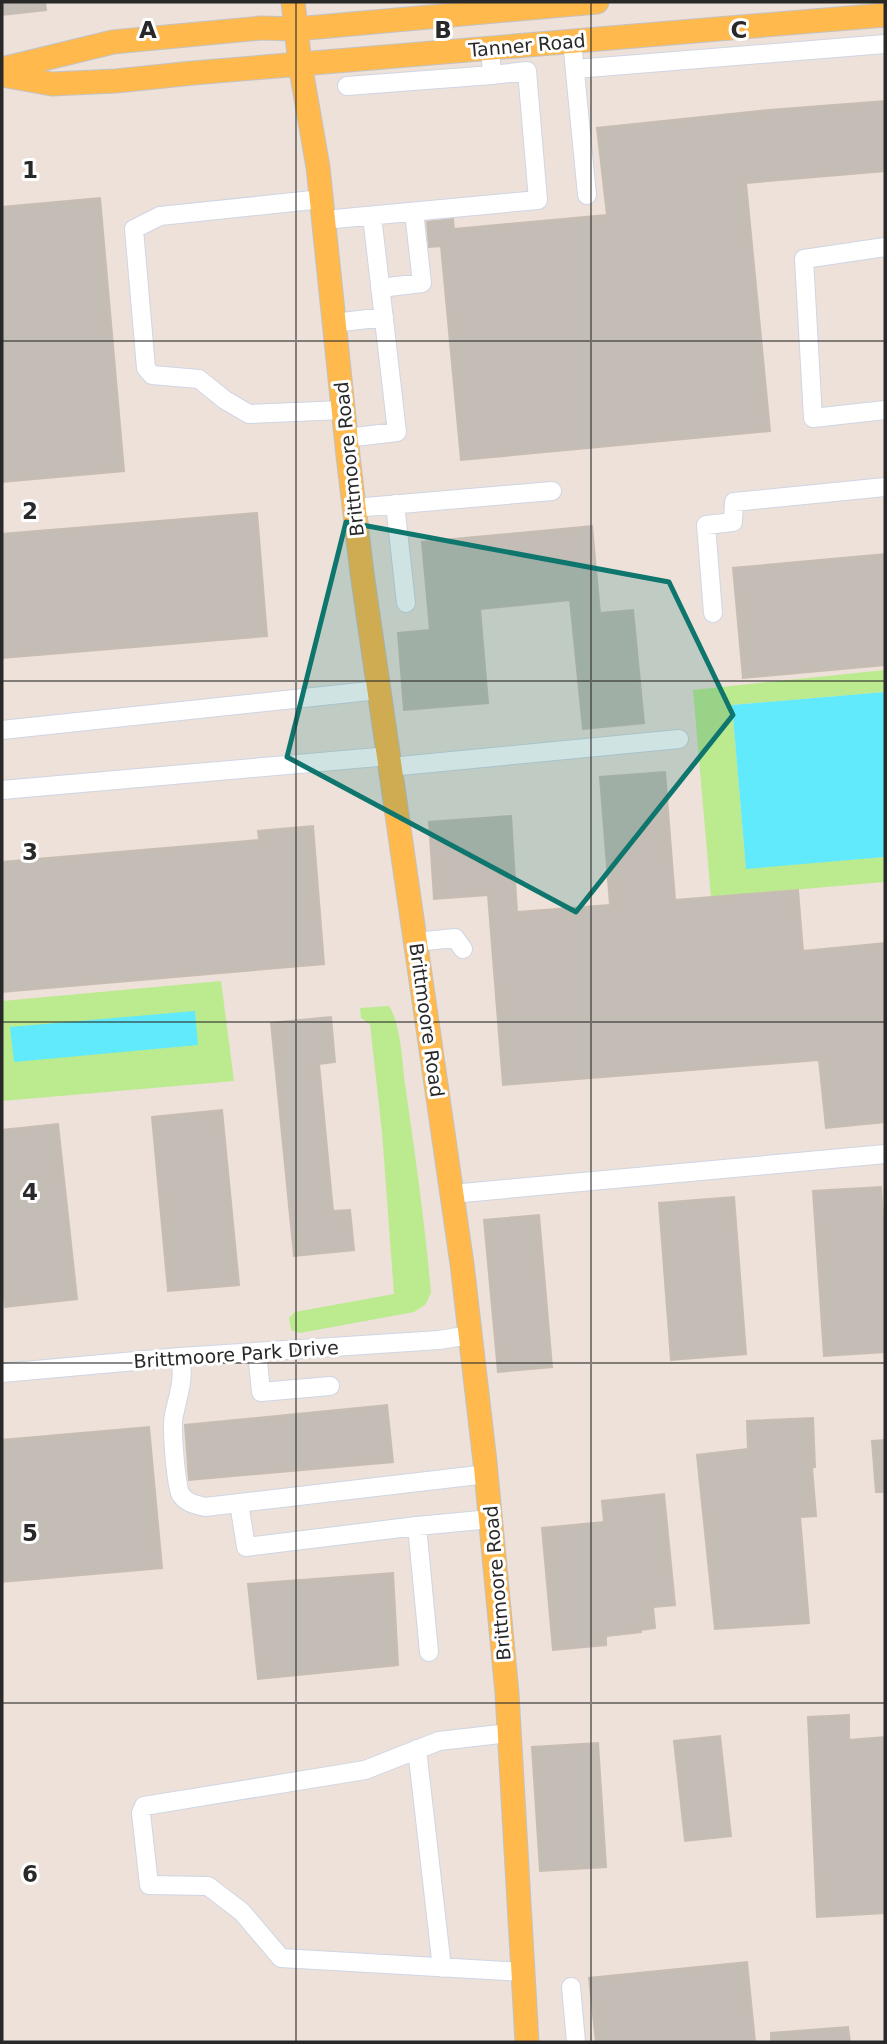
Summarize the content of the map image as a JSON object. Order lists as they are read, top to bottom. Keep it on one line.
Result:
{"streets":{"main road":["Tanner Road","Brittmoore Road"],"street":["Brittmoore Park Drive"]},"crossings":[["Tanner Road","Brittmoore Road"],["Brittmoore Road","Brittmoore Park Drive"]],"grid":{"columns":["A","B","C"],"rows":["1","2","3","4","5","6"]}}
